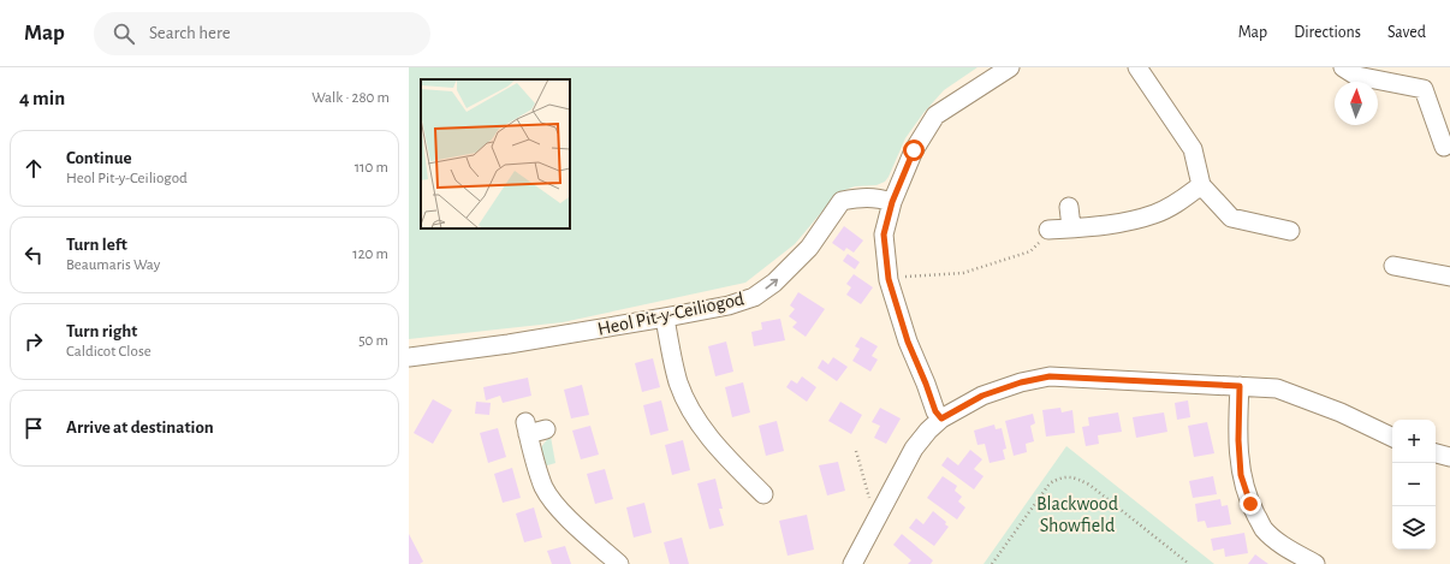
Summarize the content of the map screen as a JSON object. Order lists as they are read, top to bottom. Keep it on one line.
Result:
{"streets":{"street":["Heol Pit-y-Ceiliogod"]},"one_way":["Heol Pit-y-Ceiliogod"],"parks":["Blackwood Showfield"],"north":"top","page":{"header":"Map","search":"Search here","nav":["Map","Directions","Saved"],"heading":["4 min","Walk · 280 m"],"list":[["Continue","Heol Pit-y-Ceiliogod","110 m"],["Turn left","Beaumaris Way","120 m"],["Turn right","Caldicot Close","50 m"],"Arrive at destination"],"map_buttons":["+","−"]}}
